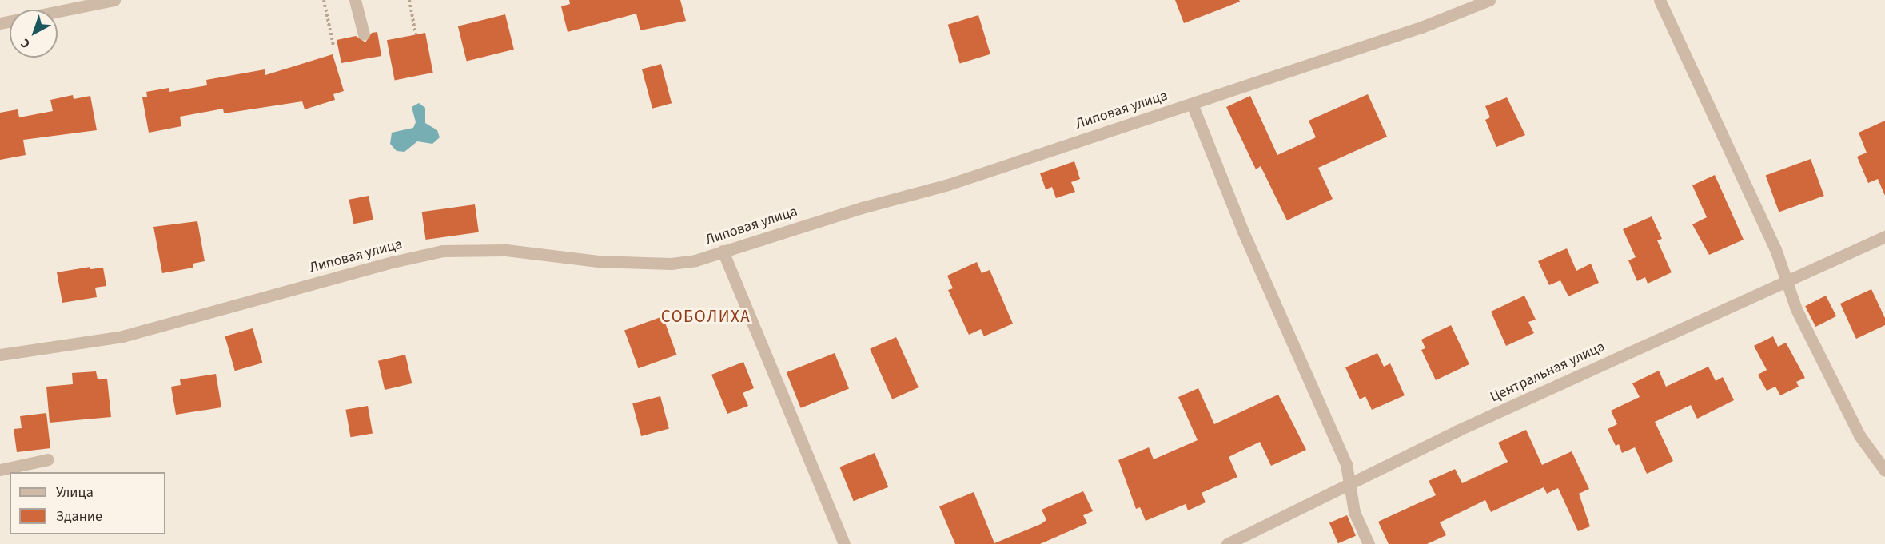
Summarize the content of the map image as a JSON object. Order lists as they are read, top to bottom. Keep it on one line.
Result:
{"streets":{"street":["Липовая улица","Центральная улица"]},"districts":["СОБОЛИХА"],"legend":["Улица","Здание"],"north":"bottom left"}
